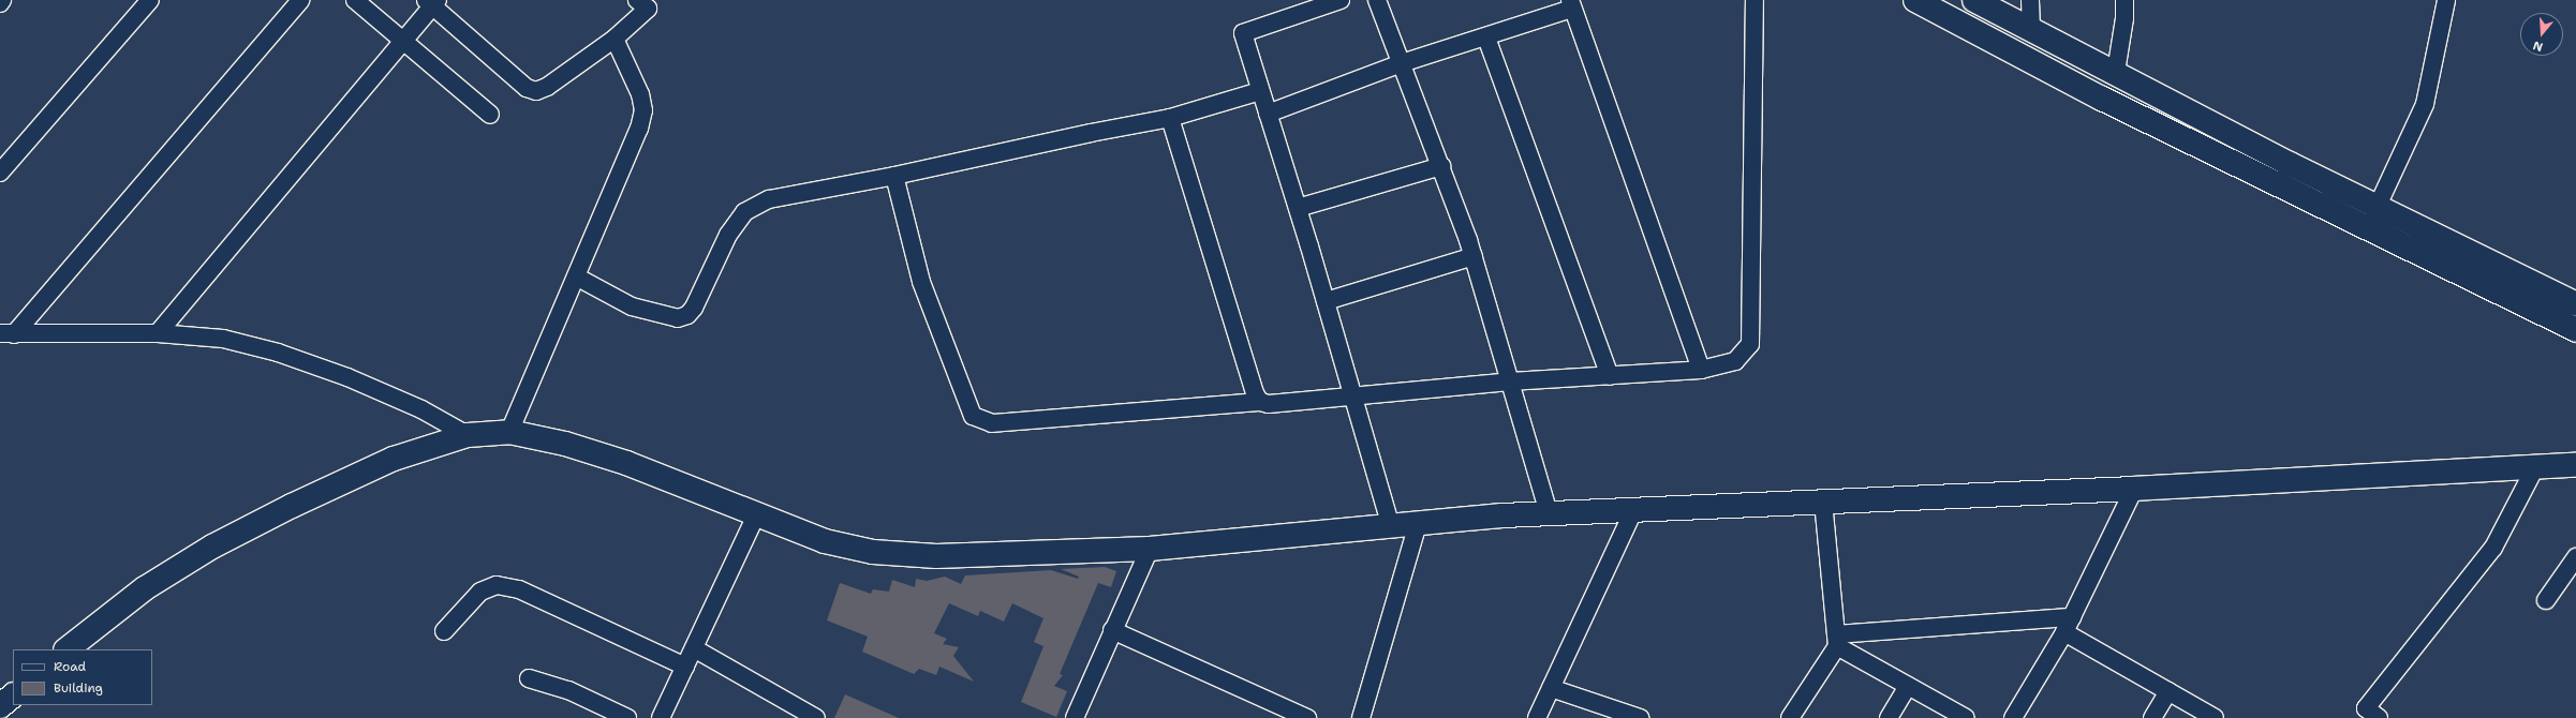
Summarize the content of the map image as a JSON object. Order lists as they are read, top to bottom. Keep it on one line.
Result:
{"legend":["Road","Building"],"north":"bottom"}
